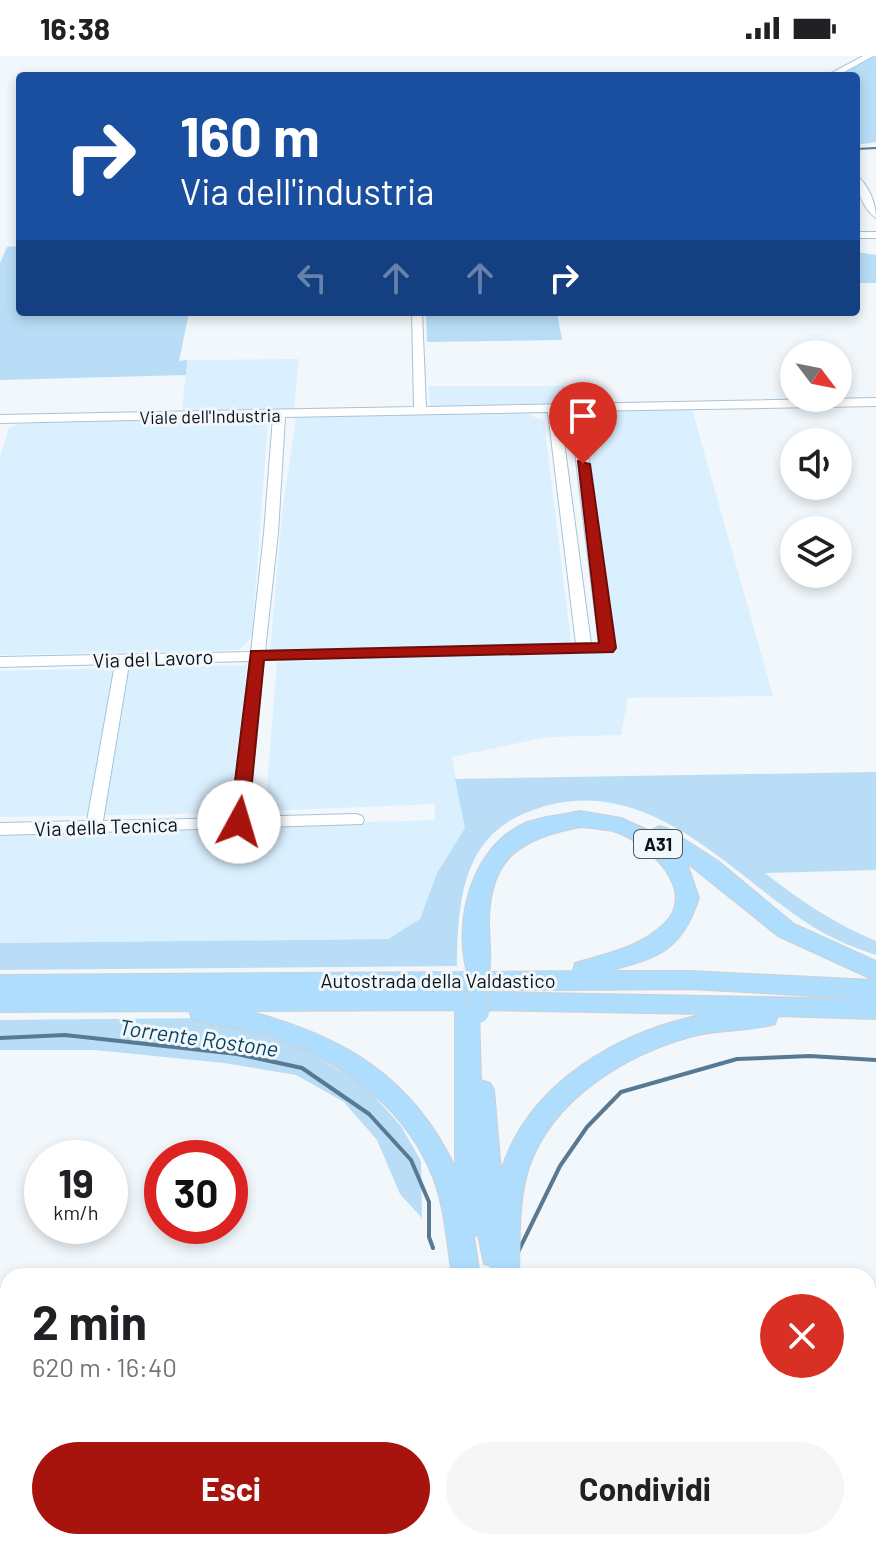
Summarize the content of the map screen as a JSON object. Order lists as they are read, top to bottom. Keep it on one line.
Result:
{"streets":{"highway":["A31","Autostrada della Valdastico"],"street":["Viale dell'Industria","Via del Lavoro","Via della Tecnica"]},"crossings":[["A31","Autostrada della Valdastico"]],"water":["Torrente Rostone"],"north":"bottom right","page":{"status":"16:38","turn":["160 m","Via dell'industria"],"speed":"19 km/h","limit":"30","heading":["2 min","620 m · 16:40"],"buttons":["Esci","Condividi"]}}
